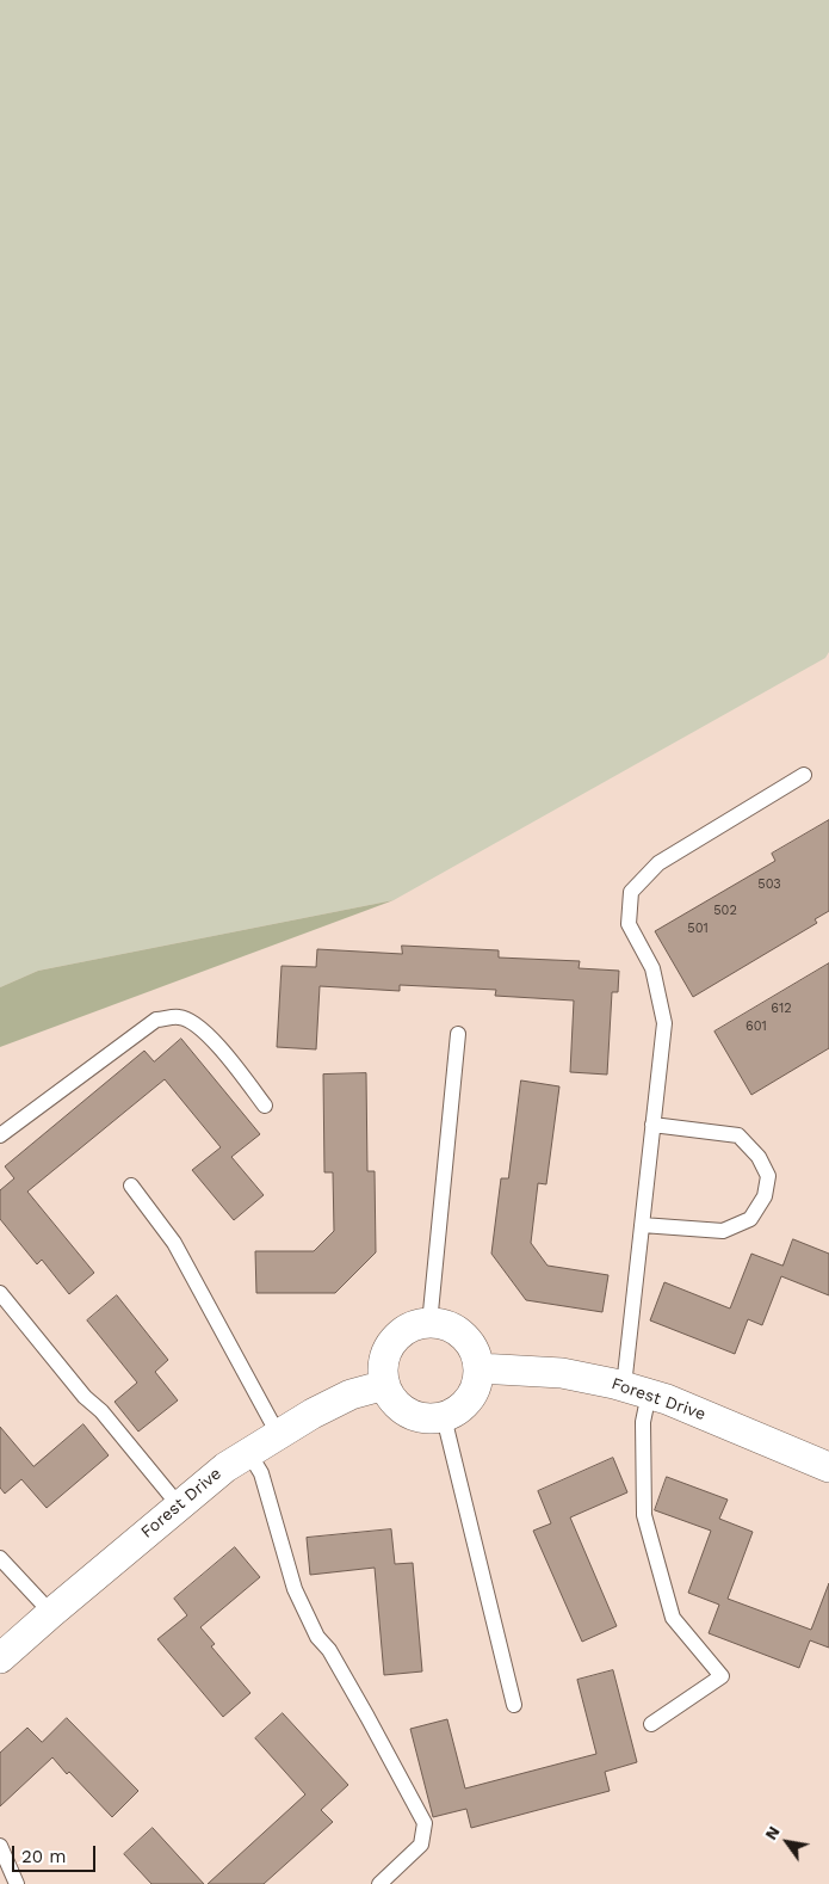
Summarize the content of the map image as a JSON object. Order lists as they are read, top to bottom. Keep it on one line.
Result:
{"streets":{"street":["Forest Drive"]},"house_numbers":["503","502","501","612","601"],"scale_bar":"20 m","north":"top left"}
